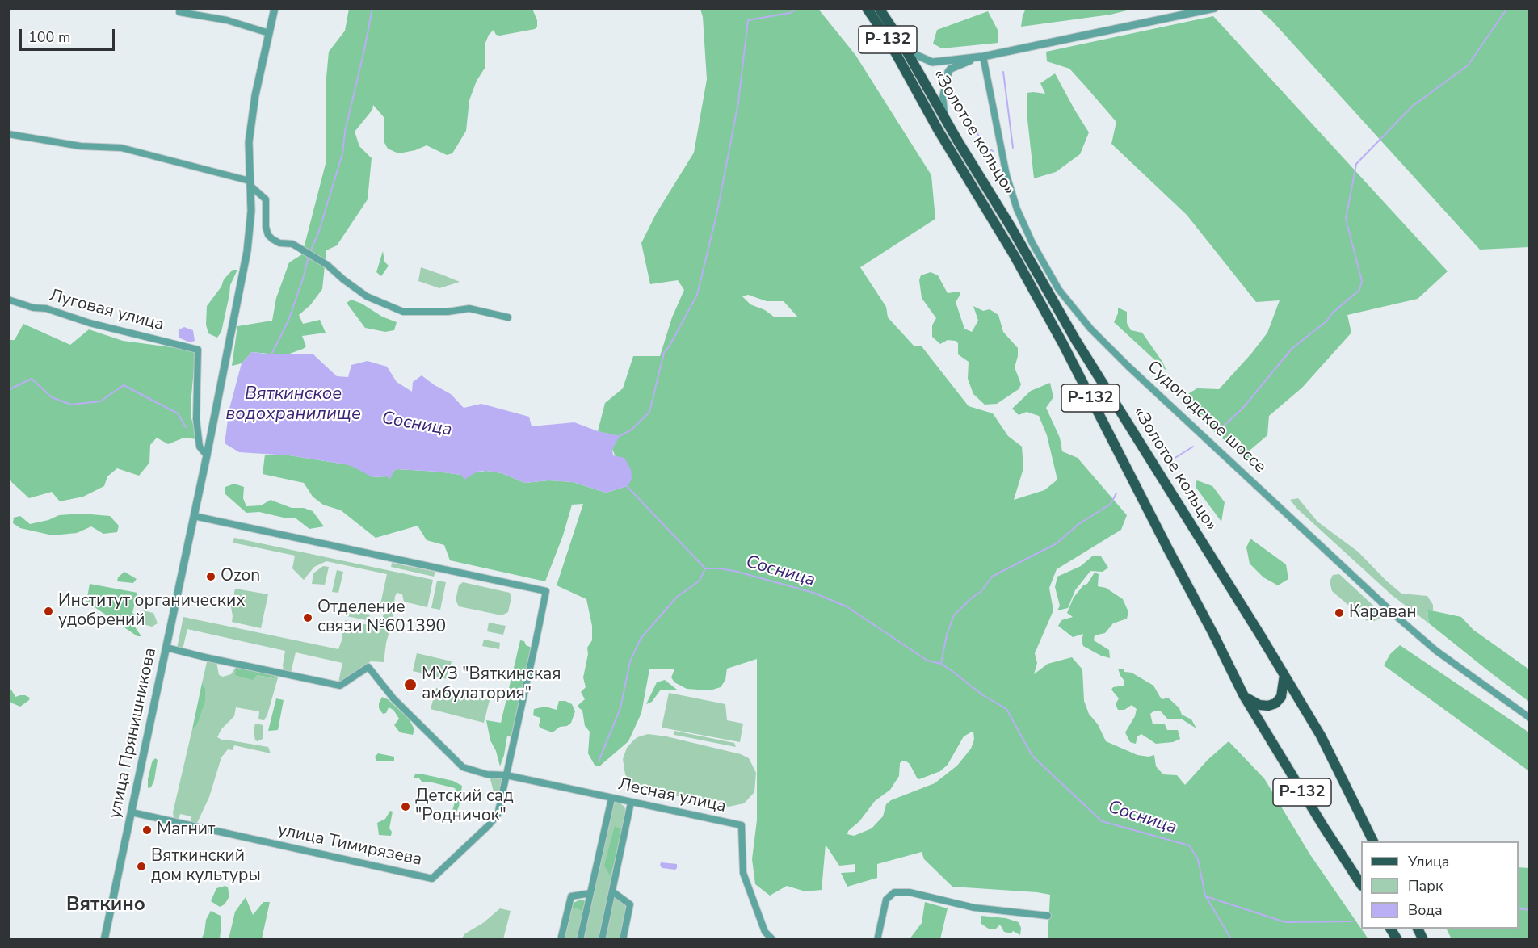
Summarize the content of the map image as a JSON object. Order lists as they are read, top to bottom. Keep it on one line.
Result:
{"streets":{"main road":["Р-132","«Золотое кольцо»"],"street":["Луговая улица","Судогодское шоссе","улица Прянишникова","Лесная улица","улица Тимирязева"]},"crossings":[["Р-132","«Золотое кольцо»"],["Луговая улица","улица Прянишникова"],["улица Прянишникова","Лесная улица"],["улица Прянишникова","улица Тимирязева"],["Лесная улица","улица Тимирязева"]],"districts":["Вяткино"],"water":["Вяткинское водохранилище","Сосница"],"places":["Ozon","Институт органических удобрений","Караван","Отделение связи №601390","МУЗ \"Вяткинская амбулатория\"","Детский сад \"Родничок\"","Магнит","Вяткинский дом культуры"],"legend":["Улица","Парк","Вода"],"scale_bar":"100 m"}
